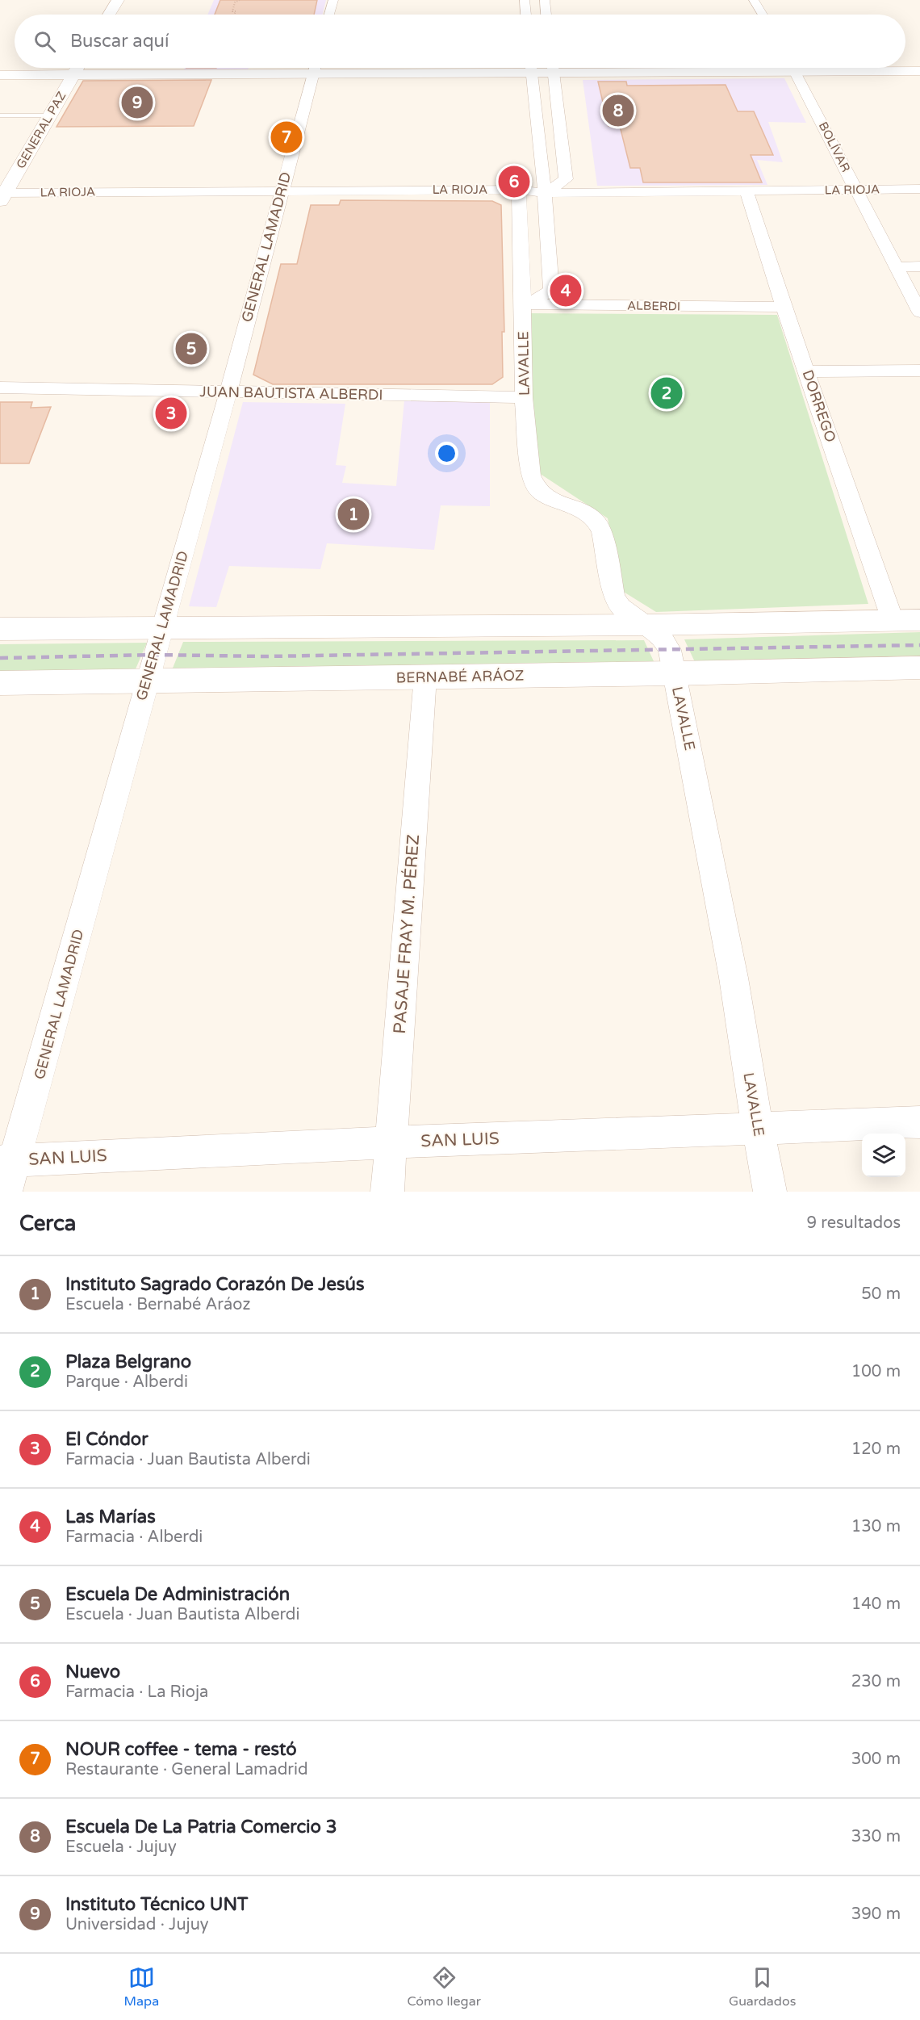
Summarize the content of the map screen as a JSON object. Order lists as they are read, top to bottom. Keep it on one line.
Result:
{"streets":{"street":["GENERAL PAZ","BOLÍVAR","LA RIOJA","GENERAL LAMADRID","ALBERDI","LAVALLE","JUAN BAUTISTA ALBERDI","DORREGO","BERNABÉ ARÁOZ","PASAJE FRAY M. PÉREZ","SAN LUIS"]},"crossings":[["GENERAL PAZ","LA RIOJA"],["BOLÍVAR","LA RIOJA"],["LA RIOJA","GENERAL LAMADRID"],["LA RIOJA","LAVALLE"],["LA RIOJA","DORREGO"],["GENERAL LAMADRID","JUAN BAUTISTA ALBERDI"],["GENERAL LAMADRID","BERNABÉ ARÁOZ"],["GENERAL LAMADRID","SAN LUIS"],["ALBERDI","LAVALLE"],["ALBERDI","DORREGO"],["LAVALLE","JUAN BAUTISTA ALBERDI"],["LAVALLE","BERNABÉ ARÁOZ"],["LAVALLE","SAN LUIS"],["BERNABÉ ARÁOZ","PASAJE FRAY M. PÉREZ"],["PASAJE FRAY M. PÉREZ","SAN LUIS"]],"page":{"search":"Buscar aquí","pins":["9","8","7","6","4","5","2","3","1"],"heading":["Cerca","9 resultados"],"list":[{"mark":"1","name":"Instituto Sagrado Corazón De Jesús","note":"Escuela · Bernabé Aráoz","value":"50 m"},{"mark":"2","name":"Plaza Belgrano","note":"Parque · Alberdi","value":"100 m"},{"mark":"3","name":"El Cóndor","note":"Farmacia · Juan Bautista Alberdi","value":"120 m"},{"mark":"4","name":"Las Marías","note":"Farmacia · Alberdi","value":"130 m"},{"mark":"5","name":"Escuela De Administración","note":"Escuela · Juan Bautista Alberdi","value":"140 m"},{"mark":"6","name":"Nuevo","note":"Farmacia · La Rioja","value":"230 m"},{"mark":"7","name":"NOUR coffee - tema - restó","note":"Restaurante · General Lamadrid","value":"300 m"},{"mark":"8","name":"Escuela De La Patria Comercio 3","note":"Escuela · Jujuy","value":"330 m"},{"mark":"9","name":"Instituto Técnico UNT","note":"Universidad · Jujuy","value":"390 m"}],"nav":["Mapa","Cómo llegar","Guardados"]}}
